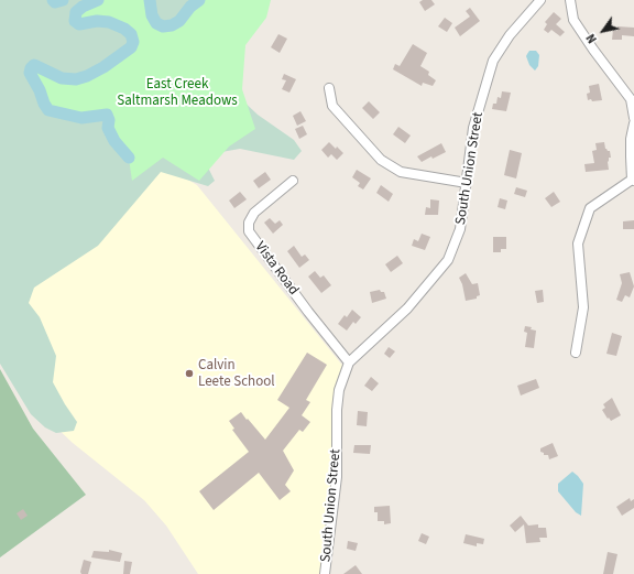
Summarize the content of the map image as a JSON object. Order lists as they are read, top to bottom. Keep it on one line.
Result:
{"streets":{"street":["South Union Street","Vista Road"]},"crossings":[["South Union Street","Vista Road"]],"parks":["East Creek Saltmarsh Meadows"],"places":["Calvin Leete School"],"north":"bottom left"}
